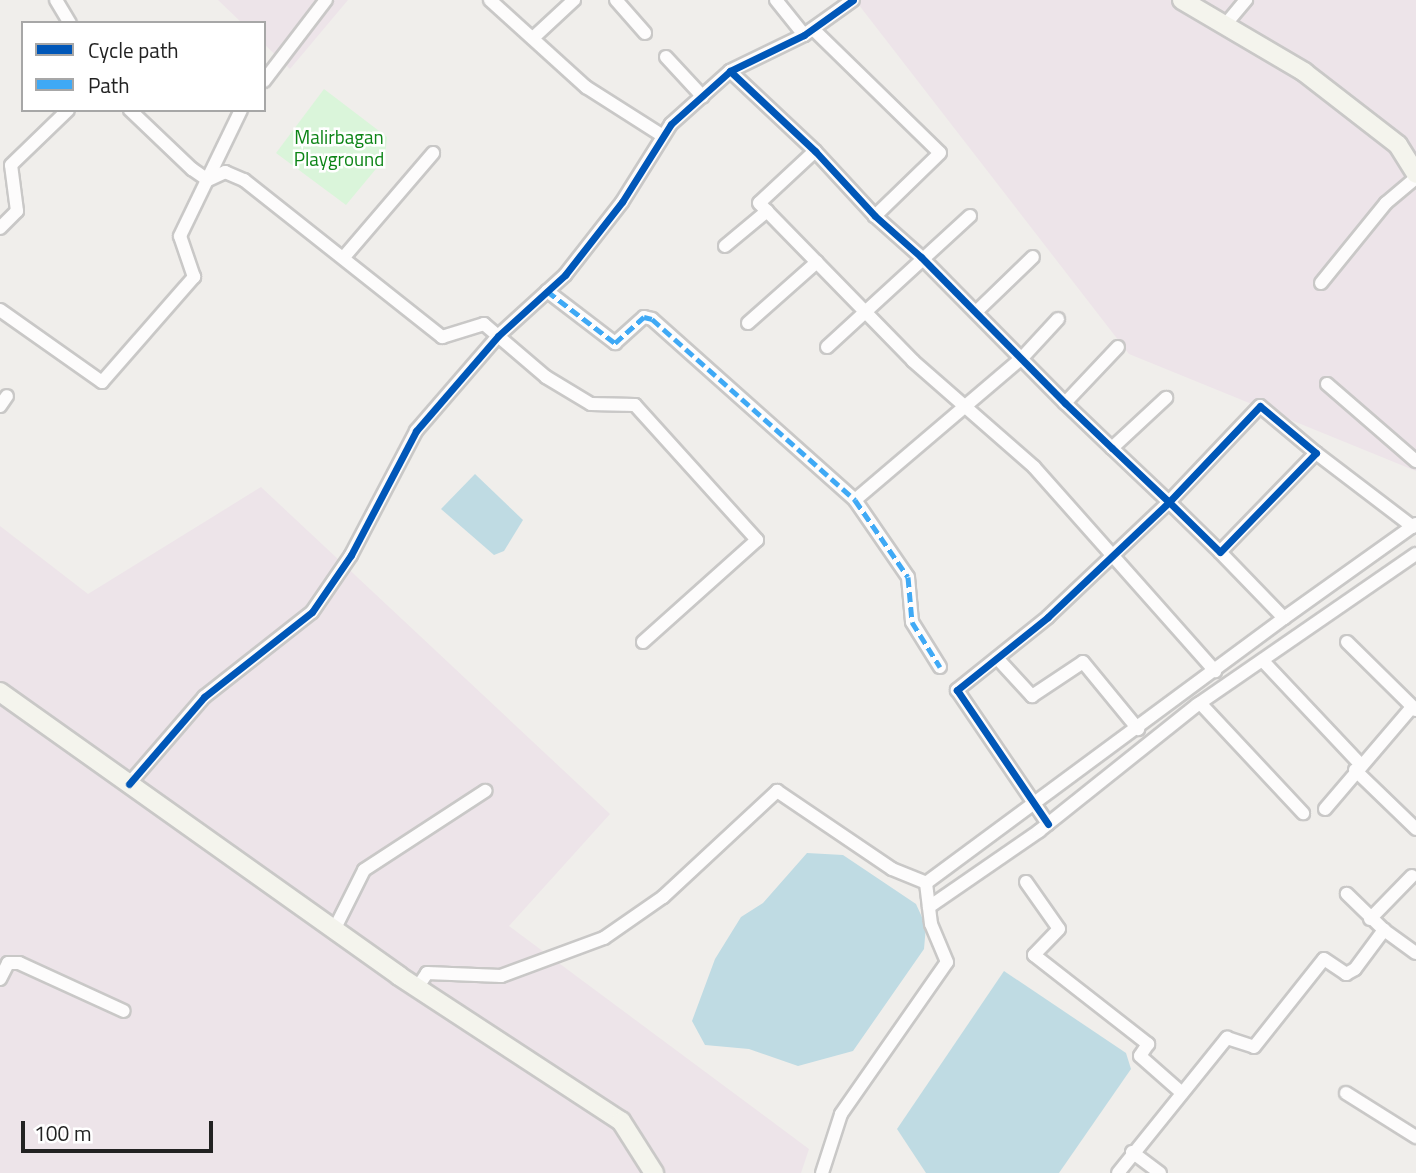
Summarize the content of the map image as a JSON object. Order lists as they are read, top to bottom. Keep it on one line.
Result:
{"parks":["Malirbagan Playground"],"legend":["Cycle path","Path"],"scale_bar":"100 m"}
